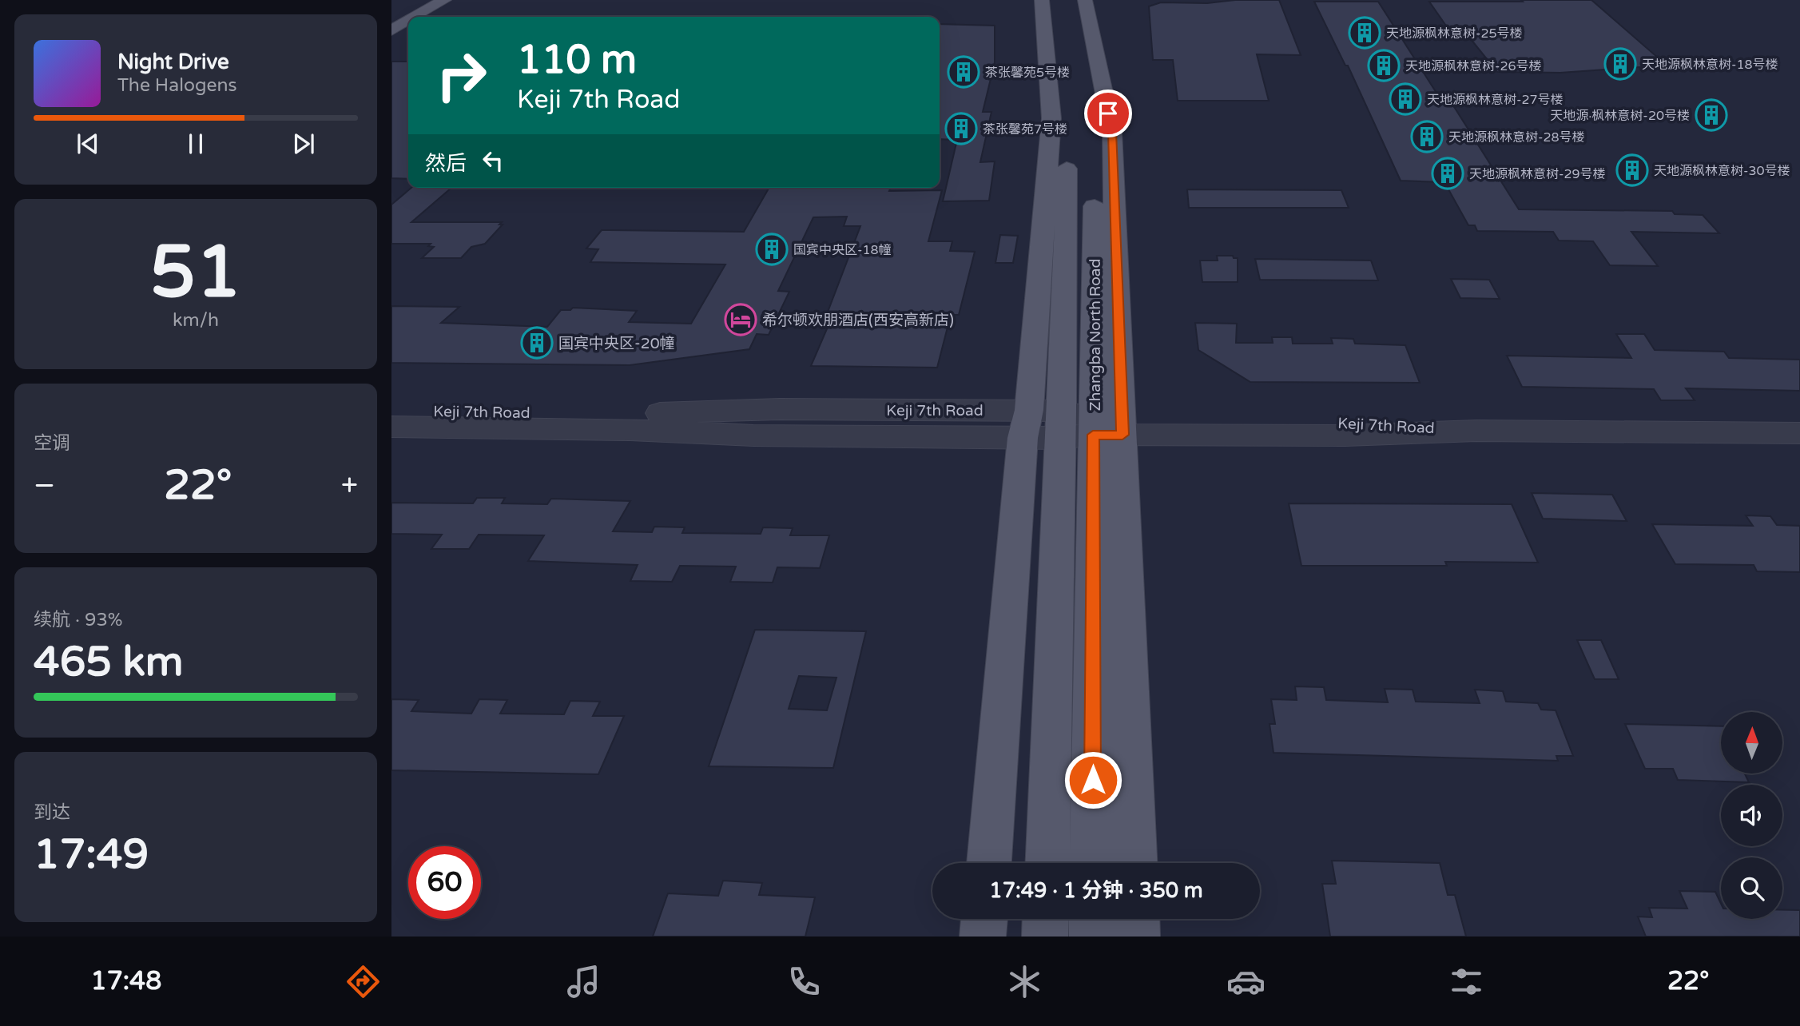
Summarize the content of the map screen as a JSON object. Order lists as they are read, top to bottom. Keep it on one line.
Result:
{"streets":{"main road":["Zhangba North Road"],"street":["Keji 7th Road"]},"crossings":[["Zhangba North Road","Keji 7th Road"]],"places":{"building":["天地源枫林意树-25号楼","天地源枫林意树-18号楼","天地源枫林意树-26号楼","茶张馨苑5号楼","天地源枫林意树-27号楼","天地源·枫林意树-20号楼","茶张馨苑7号楼","天地源枫林意树-28号楼","天地源枫林意树-30号楼","天地源枫林意树-29号楼","国宾中央区-18幢","国宾中央区-20幢"],"hotel":["希尔顿欢朋酒店(西安高新店)"]},"north":"top","page":{"turn":["110 m","Keji 7th Road"],"song":["Night Drive","The Halogens"],"then":"然后","tile":[["51","km/h"],"空调",["续航 · 93%","465 km"],["到达","17:49"]],"heat":["−","22°","+"],"limit":"60","trip":"17:49 · 1 分钟 · 350 m","tabs":["17:48","22°"]}}
